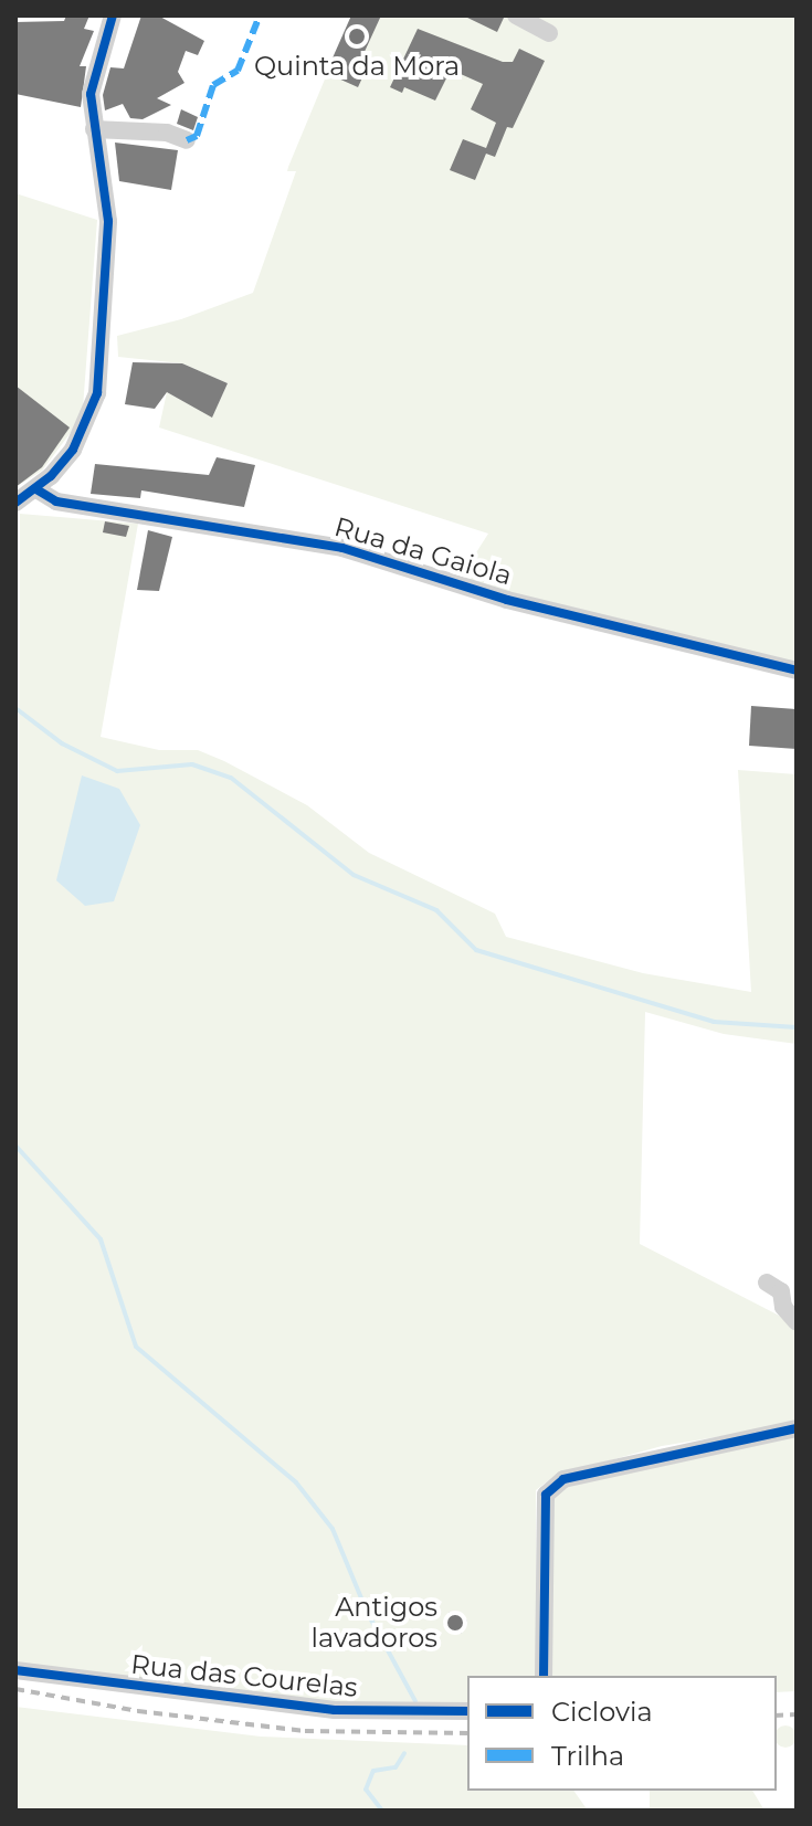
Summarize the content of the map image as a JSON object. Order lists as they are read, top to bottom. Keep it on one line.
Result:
{"streets":{"street":["Rua da Gaiola","Rua das Courelas"]},"places":["Quinta da Mora","Antigos lavadoros"],"legend":["Ciclovia","Trilha"]}
